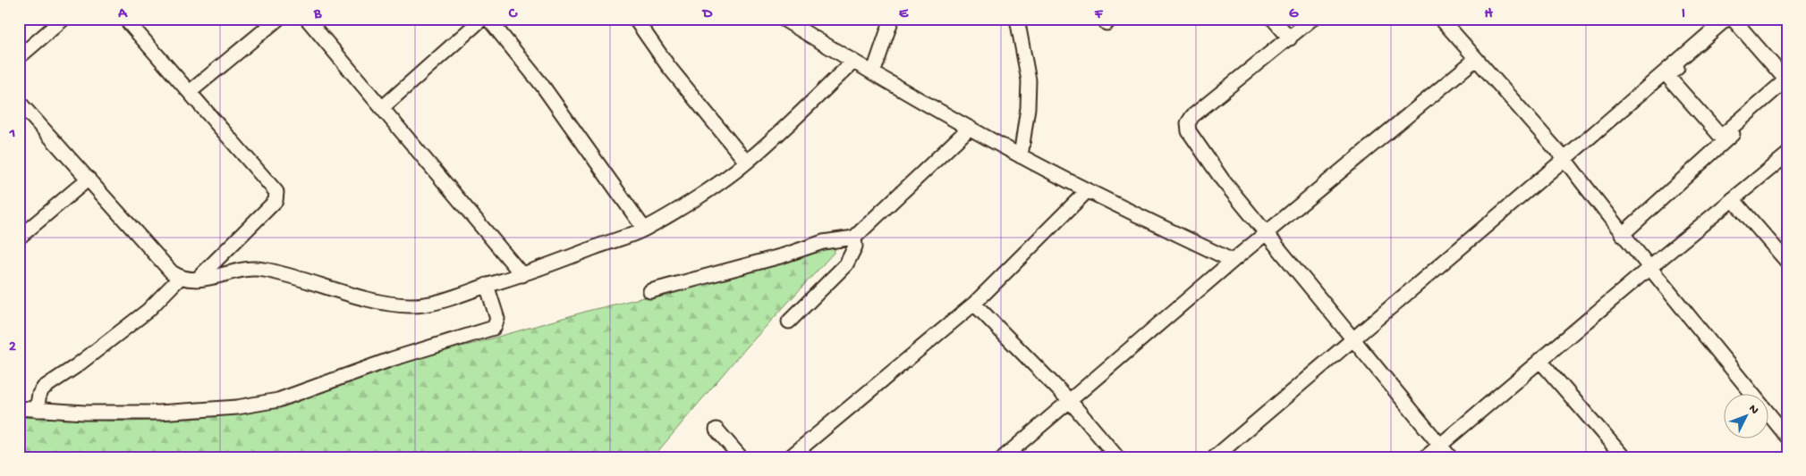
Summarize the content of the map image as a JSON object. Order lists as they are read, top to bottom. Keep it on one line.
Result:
{"north":"top right","grid":{"columns":["A","B","C","D","E","F","G","H","I"],"rows":["1","2"]}}
